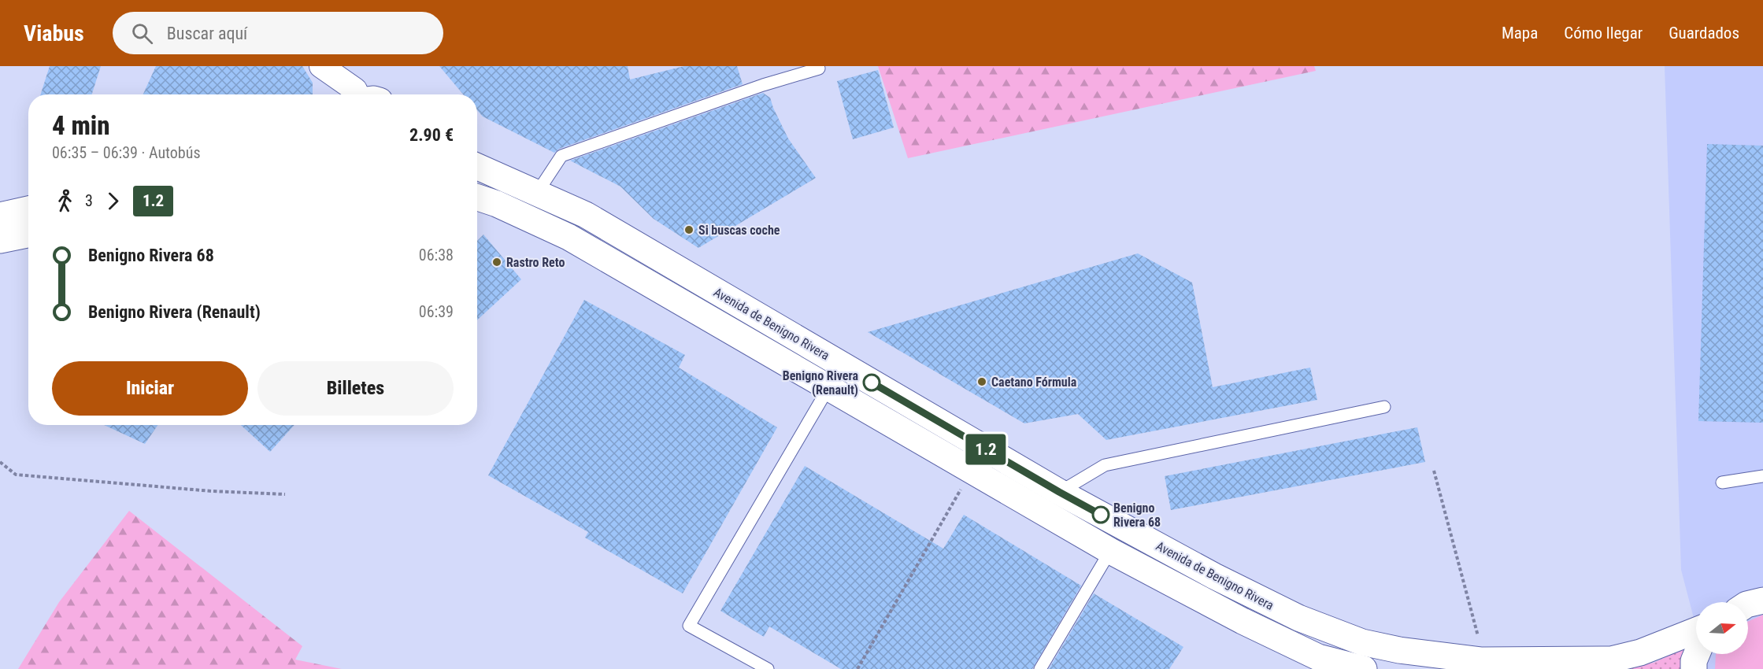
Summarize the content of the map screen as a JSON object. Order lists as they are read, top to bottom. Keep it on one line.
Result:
{"streets":{"main road":["Avenida de Benigno Rivera"]},"places":["Si buscas coche","Rastro Reto","Caetano Fórmula","Benigno Rivera (Renault)","Benigno Rivera 68"],"lines":["bus line 1.2"],"north":"right","page":{"header":"Viabus","search":"Buscar aquí","nav":["Mapa","Cómo llegar","Guardados"],"on_map":"1.2","heading":["4 min","06:35 – 06:39 · Autobús","2.90 €"],"legs":["3","1.2"],"list":[{"name":"Benigno Rivera 68","value":"06:38"},{"name":"Benigno Rivera (Renault)","value":"06:39"}],"buttons":["Iniciar","Billetes"]}}
